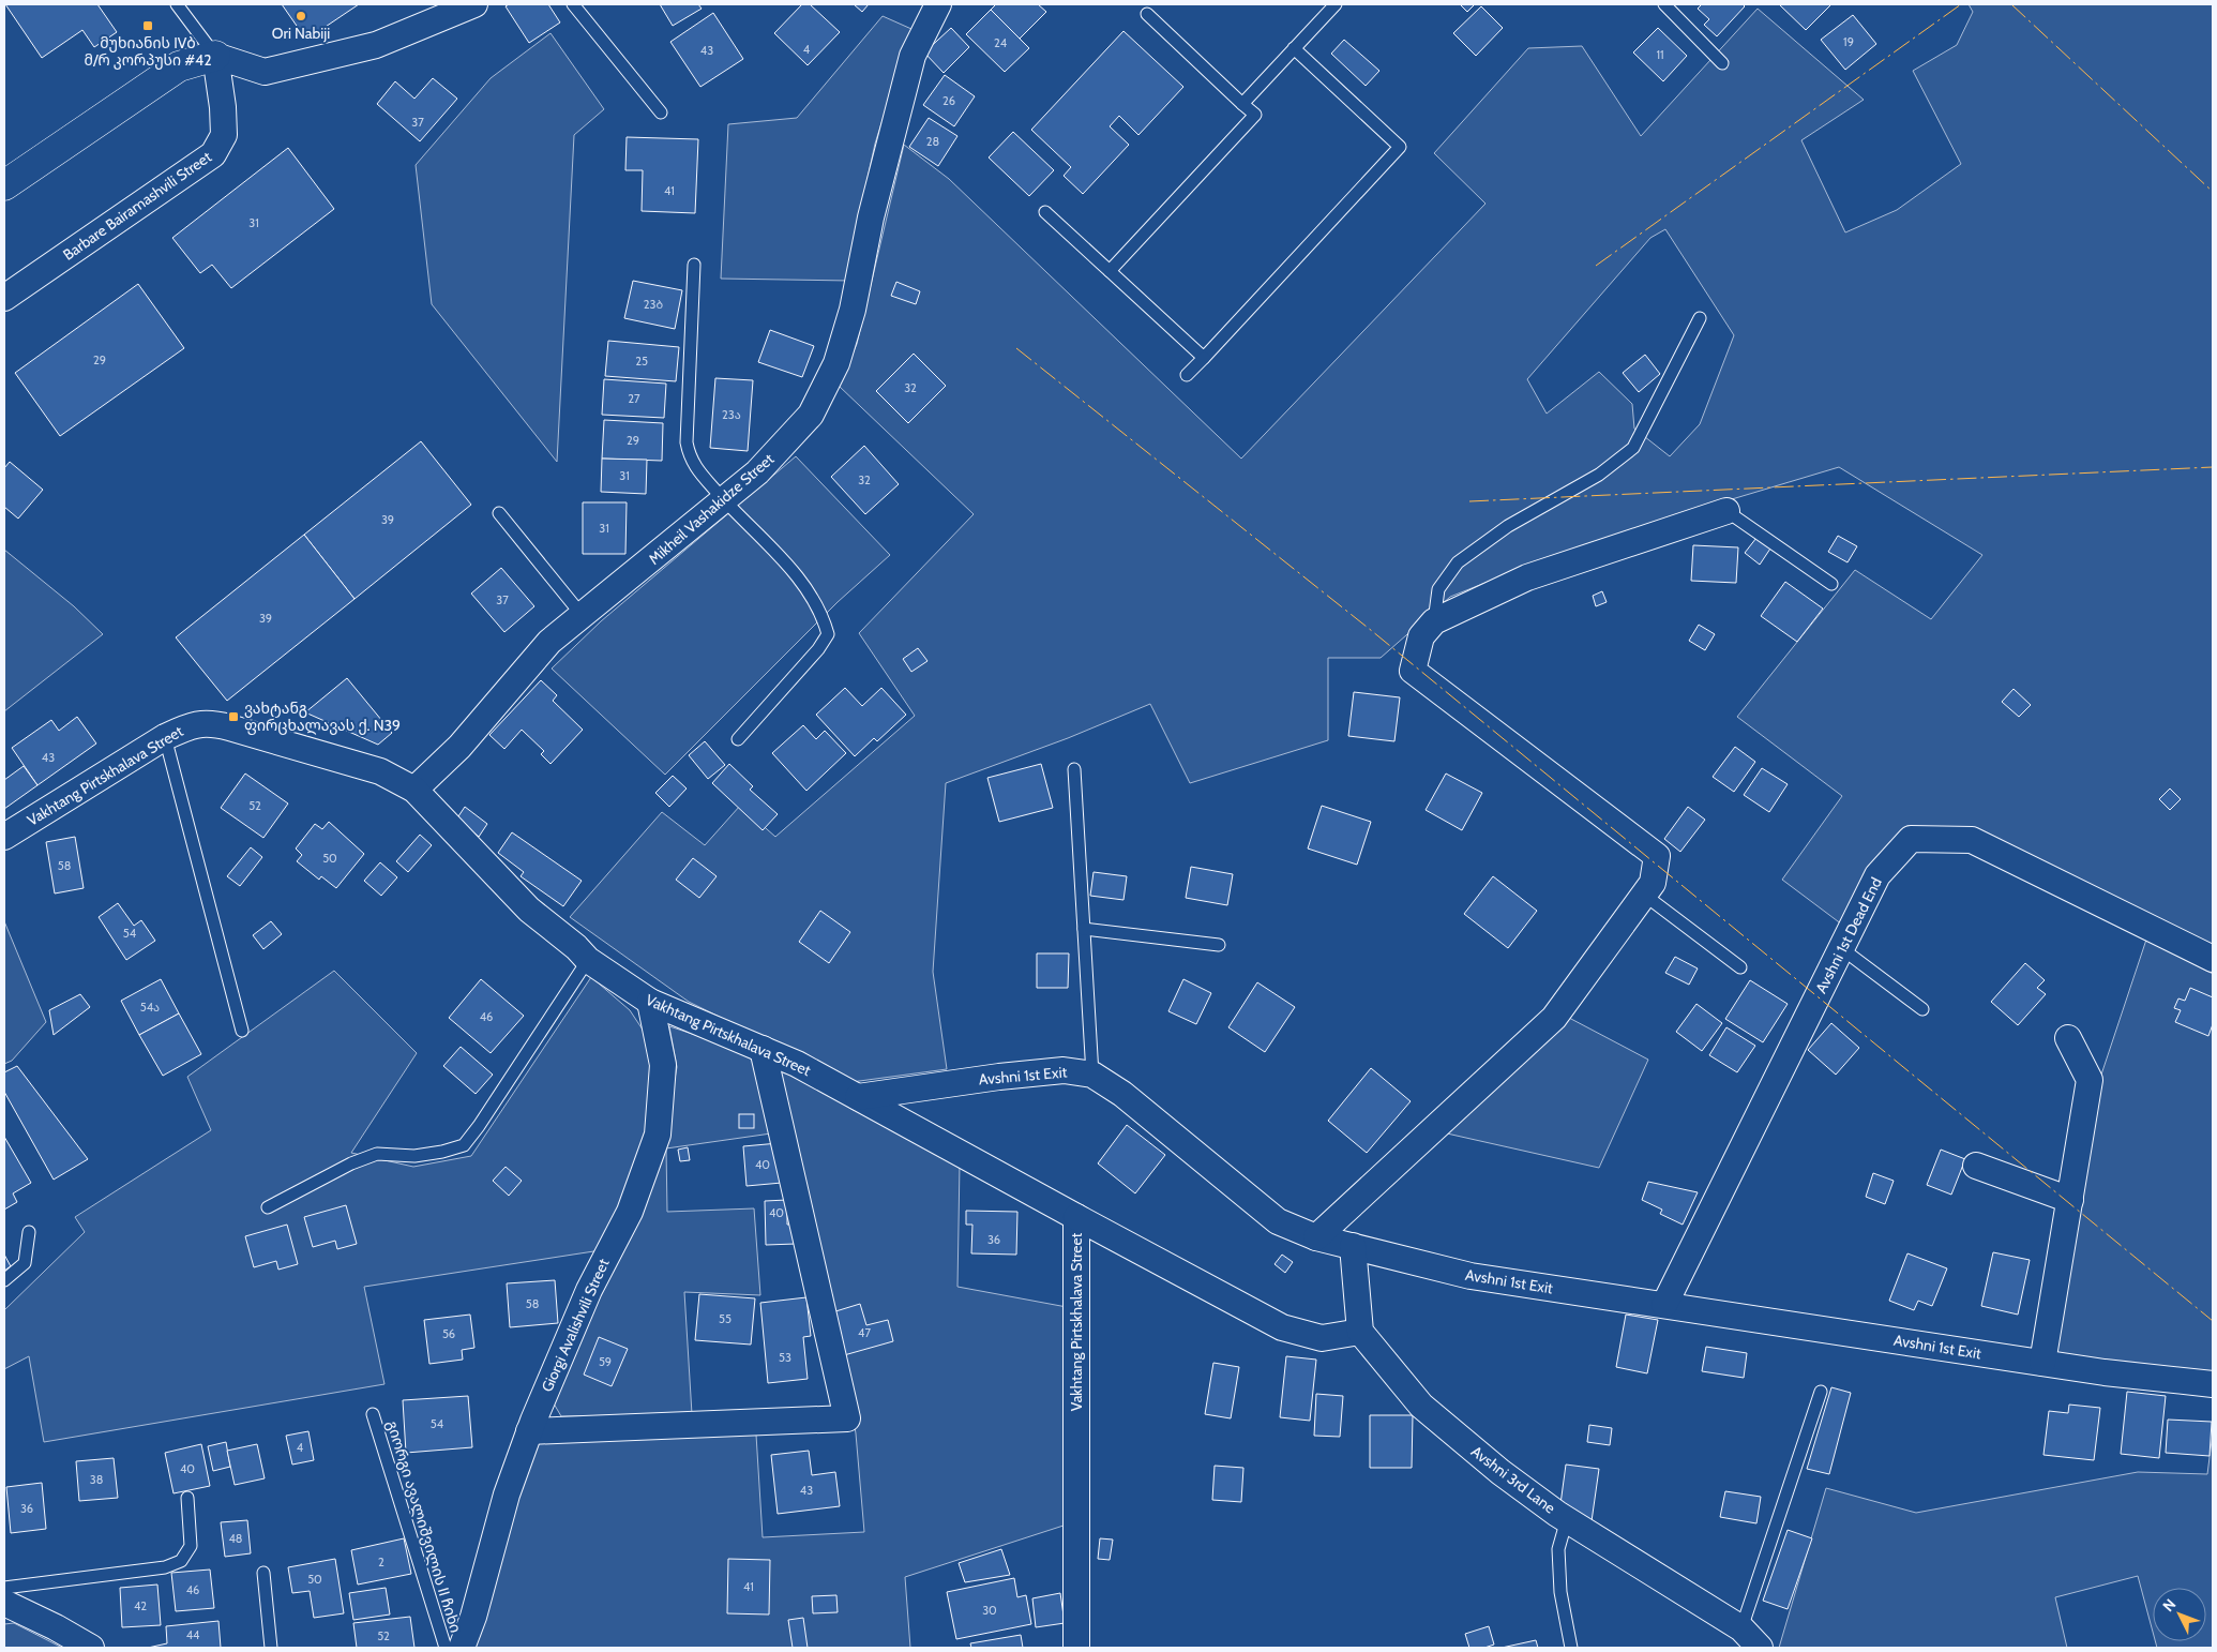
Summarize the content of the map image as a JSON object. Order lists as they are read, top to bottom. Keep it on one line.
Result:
{"streets":{"street":["Barbare Bairamashvili Street","Mikheil Vashakidze Street","Vakhtang Pirtskhalava Street","Avshni 1st Dead End","Avshni 1st Exit","Giorgi Avalishvili Street","Avshni 3rd Lane"],"lane":["გიორგი ავალიშვილის II ჩიხი"]},"crossings":[["Mikheil Vashakidze Street","Vakhtang Pirtskhalava Street"],["Vakhtang Pirtskhalava Street","Avshni 1st Exit"],["Vakhtang Pirtskhalava Street","Giorgi Avalishvili Street"],["Avshni 1st Dead End","Avshni 1st Exit"]],"places":{"other":["Ori Nabiji"],"transit":["მუხიანის IVბ მ/რ კორპუსი #42","ვახტანგ ფირცხალავას ქ. N39"]},"house_numbers":["19","24","4","43","11","26","37","28","41","31","23ბ","29","25","32","27","23ა","29","31","32","39","31","37","39","43","52","50","58","54","54ა","46","40","40","36","58","55","47","56","53","59","54","4","40","38","43","36","48","2","50","41","46","42","30","44","52"],"north":"top left"}
